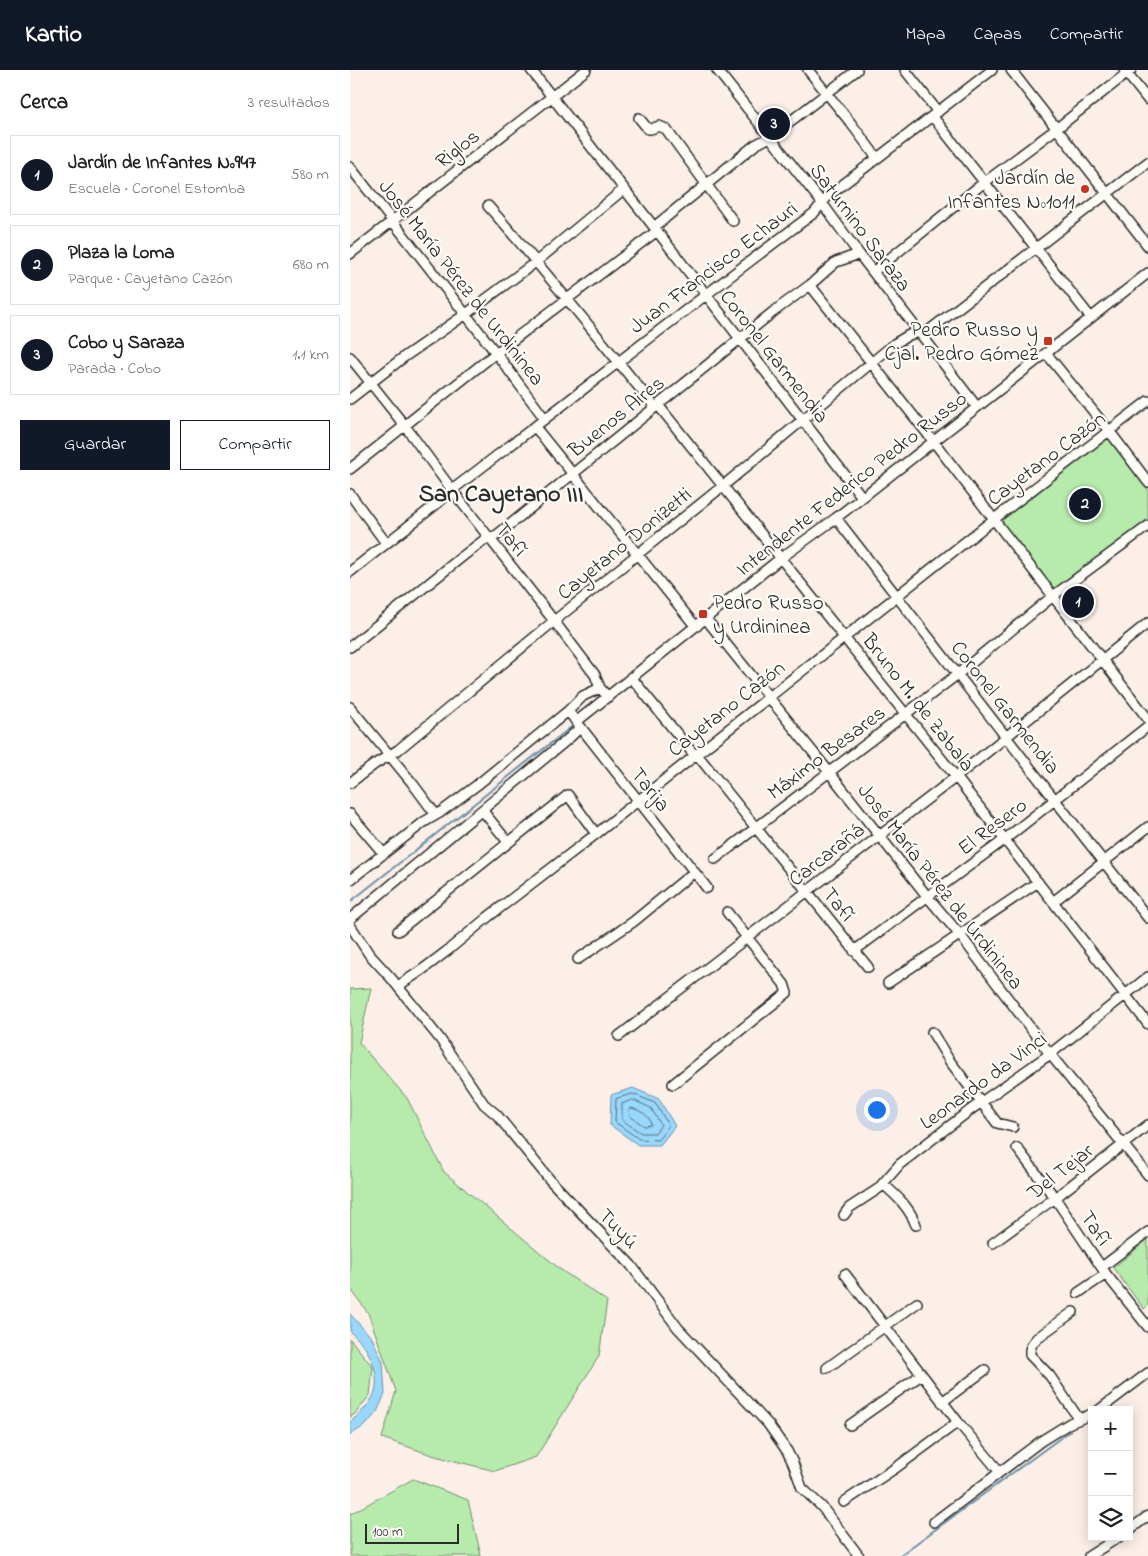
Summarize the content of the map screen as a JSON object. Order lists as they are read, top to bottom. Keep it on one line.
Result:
{"streets":{"street":["Riglos","Saturnino Saraza","Juan Francisco Echauri","José María Pérez de Urdininea","Coronel Garmendia","Buenos Aires","Cayetano Cazón","Intendente Federico Pedro Russo","Tafí","Cayetano Donizetti","Bruno M. de Zabala","Máximo Besares","Tarija","El Resero","Carcarañá","Leonardo da Vinci","Del Tejar","Tuyú"]},"crossings":[["Riglos","José María Pérez de Urdininea"],["Riglos","Coronel Garmendia"],["Saturnino Saraza","Juan Francisco Echauri"],["Saturnino Saraza","Buenos Aires"],["Saturnino Saraza","Intendente Federico Pedro Russo"],["Saturnino Saraza","Cayetano Donizetti"],["Juan Francisco Echauri","José María Pérez de Urdininea"],["Juan Francisco Echauri","Coronel Garmendia"],["Juan Francisco Echauri","Tafí"],["José María Pérez de Urdininea","Cayetano Cazón"],["José María Pérez de Urdininea","Intendente Federico Pedro Russo"],["José María Pérez de Urdininea","Máximo Besares"],["José María Pérez de Urdininea","El Resero"],["José María Pérez de Urdininea","Carcarañá"],["José María Pérez de Urdininea","Leonardo da Vinci"],["José María Pérez de Urdininea","Del Tejar"],["Coronel Garmendia","Buenos Aires"],["Coronel Garmendia","Cayetano Cazón"],["Coronel Garmendia","Intendente Federico Pedro Russo"],["Coronel Garmendia","Cayetano Donizetti"],["Coronel Garmendia","Máximo Besares"],["Coronel Garmendia","El Resero"],["Coronel Garmendia","Carcarañá"],["Buenos Aires","Tafí"],["Buenos Aires","Bruno M. de Zabala"],["Cayetano Cazón","Tafí"],["Cayetano Cazón","Bruno M. de Zabala"],["Cayetano Cazón","Tarija"],["Cayetano Cazón","Tuyú"],["Intendente Federico Pedro Russo","Tafí"],["Intendente Federico Pedro Russo","Bruno M. de Zabala"],["Intendente Federico Pedro Russo","Tarija"],["Tafí","Cayetano Donizetti"],["Tafí","Máximo Besares"],["Tafí","El Resero"],["Tafí","Carcarañá"],["Tafí","Del Tejar"],["Cayetano Donizetti","Bruno M. de Zabala"],["Bruno M. de Zabala","Máximo Besares"],["Bruno M. de Zabala","El Resero"],["Bruno M. de Zabala","Carcarañá"],["Bruno M. de Zabala","Leonardo da Vinci"]],"districts":["San Cayetano III"],"places":{"other":["Jardín de Infantes Nº1011"],"transit":["Pedro Russo y Cjal. Pedro Gómez","Pedro Russo y Urdininea"]},"scale_bar":"100 m","page":{"header":"Kartio","nav":["Mapa","Capas","Compartir"],"heading":["Cerca","3 resultados"],"pins":["3","2","1"],"list":[{"mark":"1","name":"Jardín de Infantes Nº947","note":"Escuela · Coronel Estomba","value":"580 m"},{"mark":"2","name":"Plaza la Loma","note":"Parque · Cayetano Cazón","value":"680 m"},{"mark":"3","name":"Cobo y Saraza","note":"Parada · Cobo","value":"1.1 km"}],"buttons":["Guardar","Compartir"],"map_buttons":["+","−"],"scale":"100 m"}}
